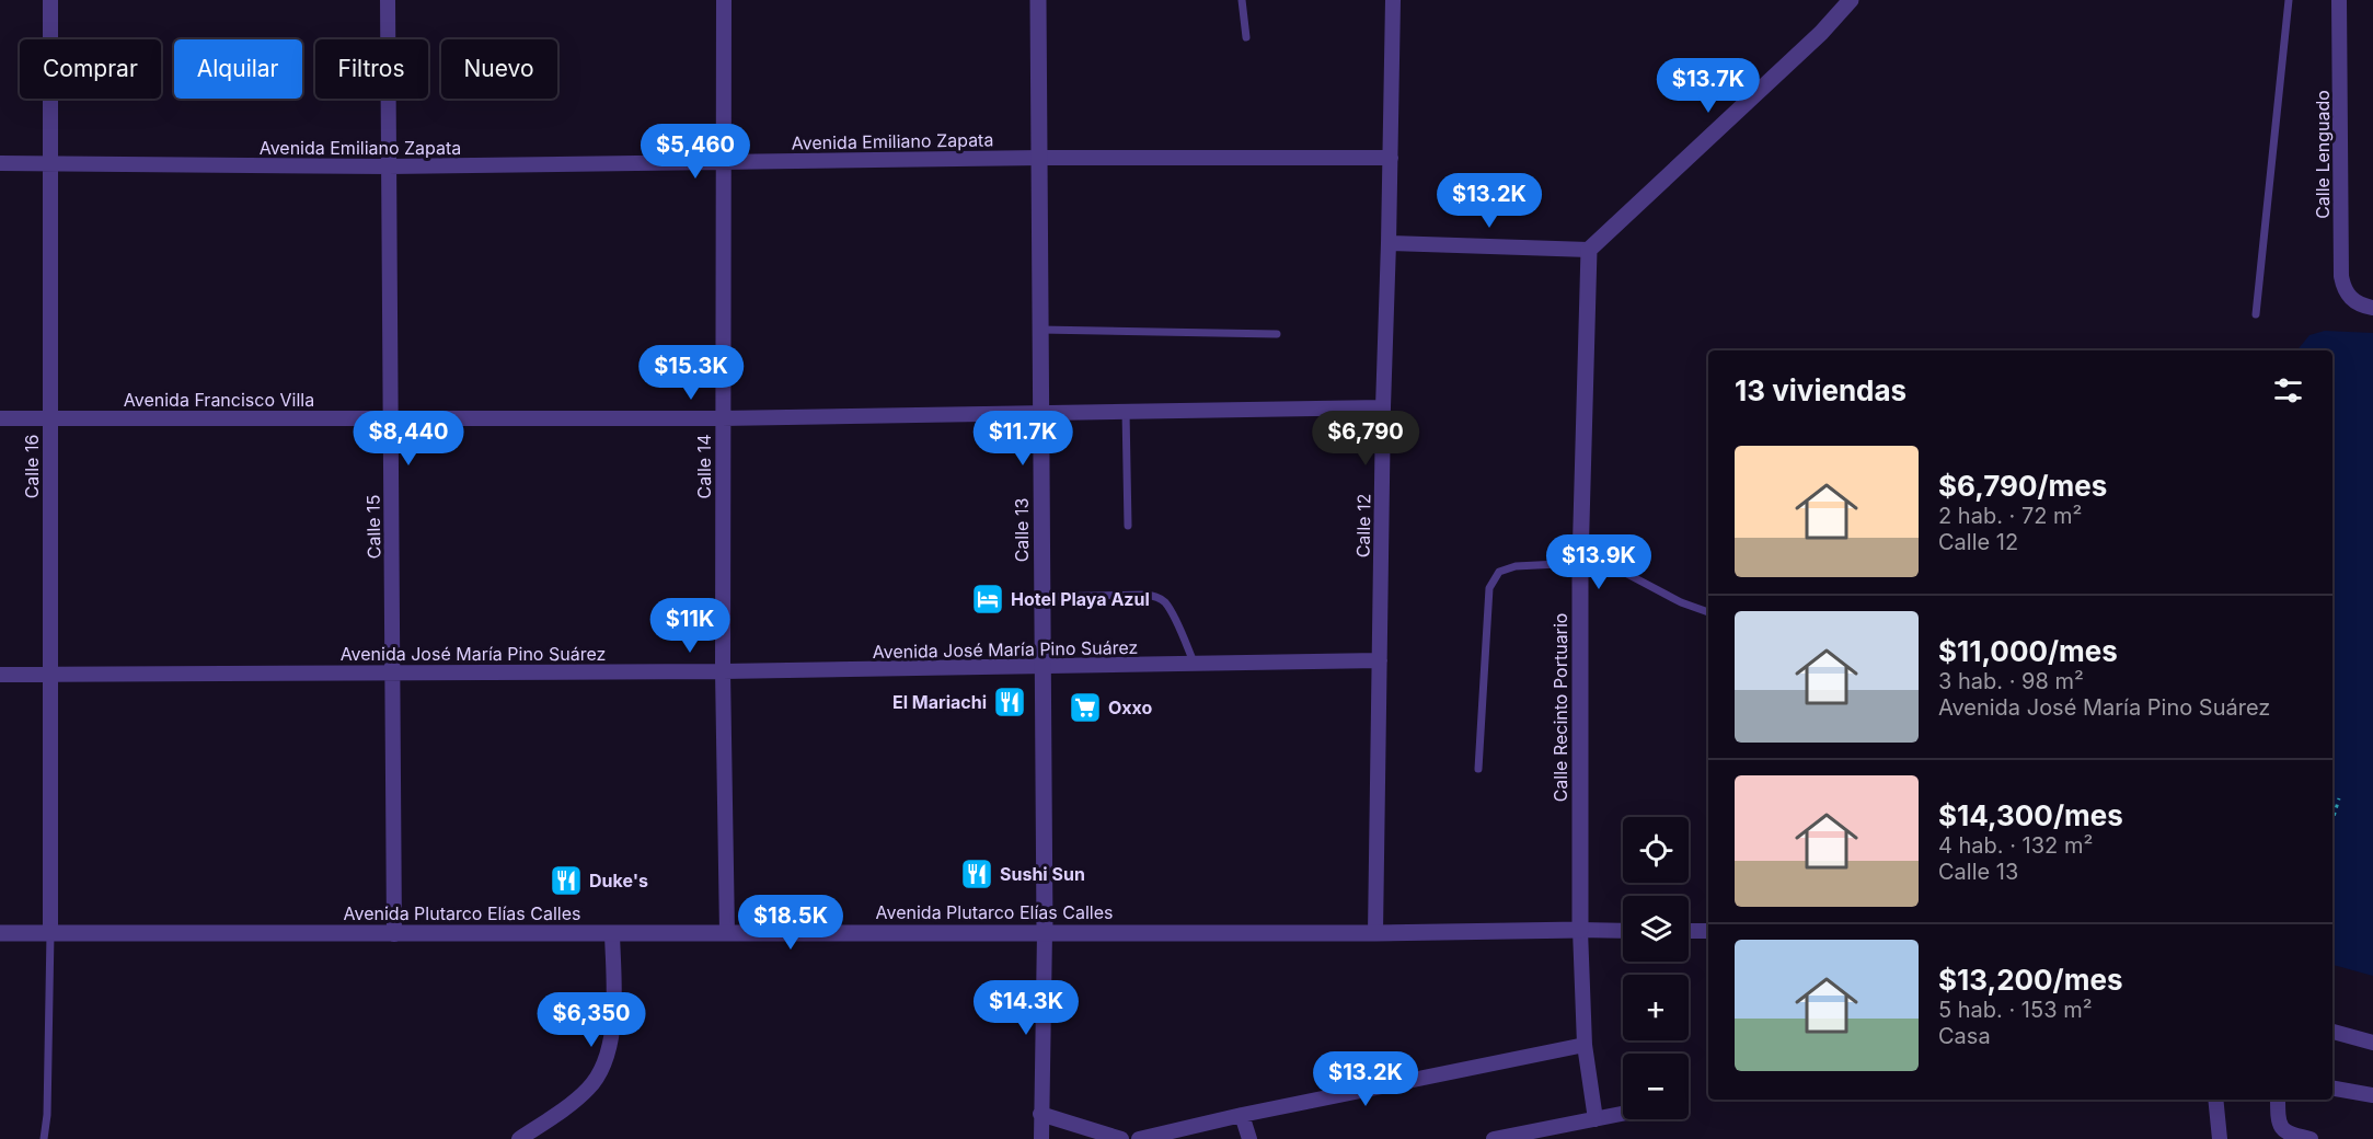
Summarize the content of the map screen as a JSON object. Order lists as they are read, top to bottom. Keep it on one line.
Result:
{"streets":{"street":["Avenida Emiliano Zapata","Calle Lenguado","Avenida Francisco Villa","Calle 16","Calle 14","Calle 12","Calle 15","Calle 13","Avenida José María Pino Suárez","Calle Recinto Portuario","Avenida Plutarco Elías Calles"]},"crossings":[["Avenida Emiliano Zapata","Calle 16"],["Avenida Emiliano Zapata","Calle 14"],["Avenida Emiliano Zapata","Calle 12"],["Avenida Emiliano Zapata","Calle 15"],["Avenida Emiliano Zapata","Calle 13"],["Avenida Francisco Villa","Calle 16"],["Avenida Francisco Villa","Calle 14"],["Avenida Francisco Villa","Calle 12"],["Avenida Francisco Villa","Calle 15"],["Avenida Francisco Villa","Calle 13"],["Calle 16","Avenida José María Pino Suárez"],["Calle 16","Avenida Plutarco Elías Calles"],["Calle 14","Avenida José María Pino Suárez"],["Calle 14","Avenida Plutarco Elías Calles"],["Calle 12","Avenida José María Pino Suárez"],["Calle 12","Avenida Plutarco Elías Calles"],["Calle 15","Avenida José María Pino Suárez"],["Calle 15","Avenida Plutarco Elías Calles"],["Calle 13","Avenida José María Pino Suárez"],["Calle 13","Avenida Plutarco Elías Calles"],["Calle Recinto Portuario","Avenida Plutarco Elías Calles"]],"places":{"hotel":["Hotel Playa Azul"],"restaurant":["El Mariachi","Sushi Sun","Duke's"],"supermarket":["Oxxo"]},"page":{"chip":["Comprar","Alquilar","Filtros","Nuevo"],"price":["$13.7K","$5,460","$13.2K","$15.3K","$8,440","$11.7K","$6,790","$13.9K","$11K","$18.5K","$14.3K","$6,350","$13.2K"],"heading":"13 viviendas","list":[{"name":"$6,790/mes","note":"2 hab. · 72 m² · Calle 12"},{"name":"$11,000/mes","note":"3 hab. · 98 m² · Avenida José María Pino Suárez"},{"name":"$14,300/mes","note":"4 hab. · 132 m² · Calle 13"},{"name":"$13,200/mes","note":"5 hab. · 153 m² · Casa"}],"map_buttons":["+","−"]}}
